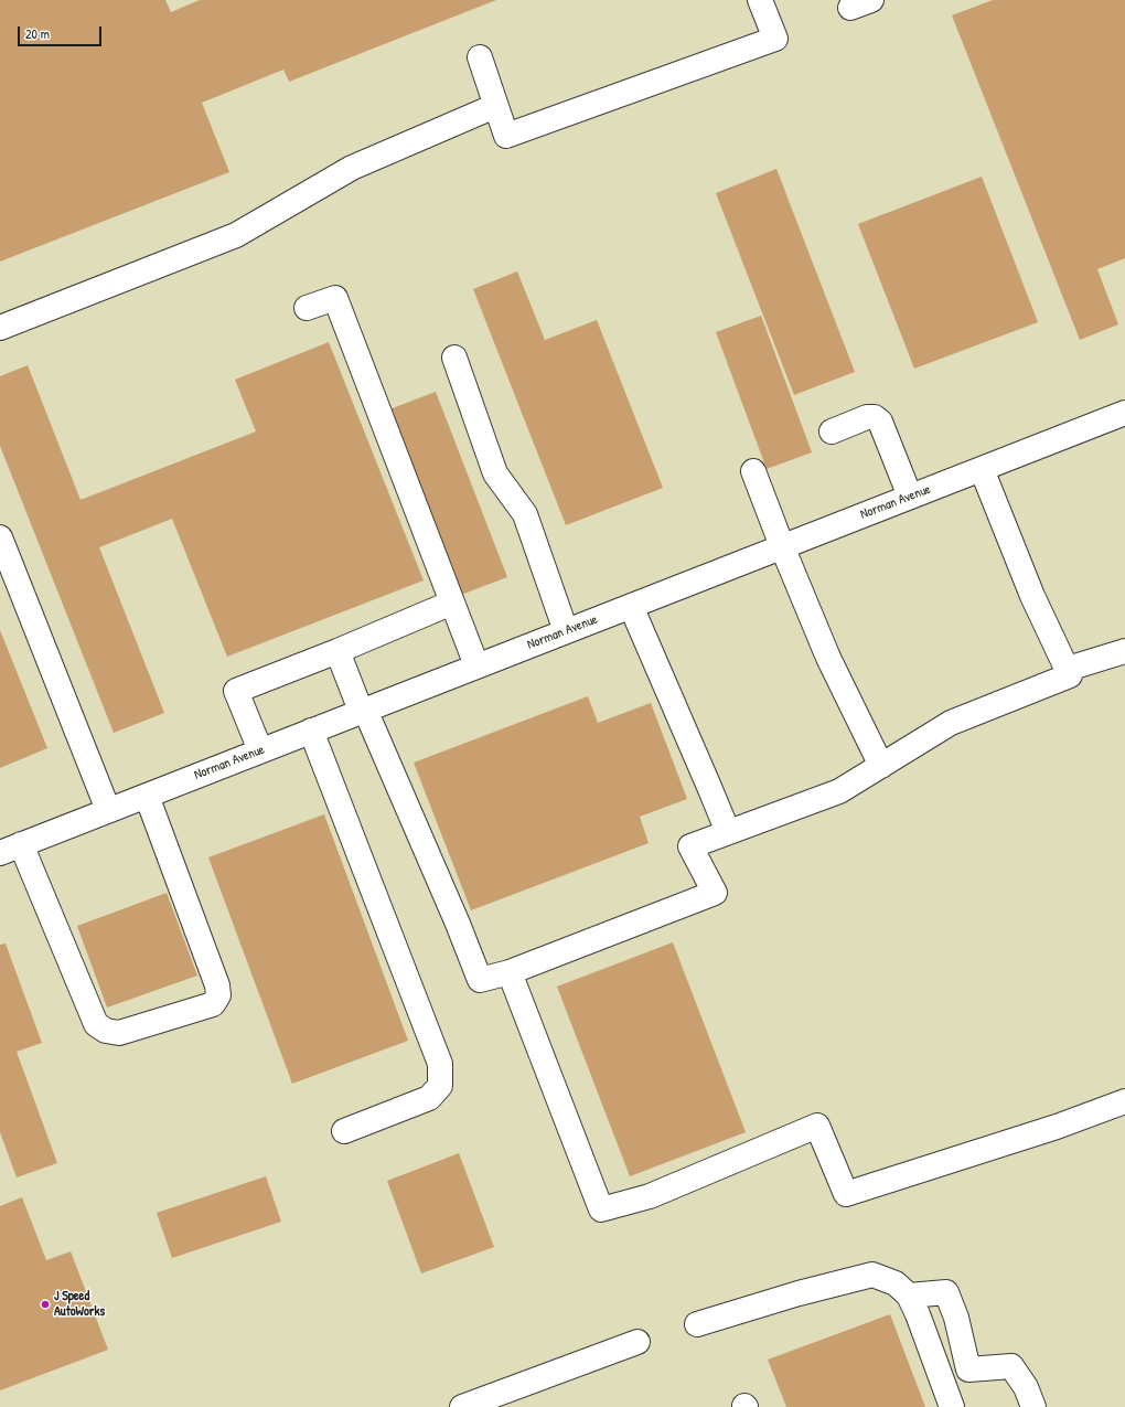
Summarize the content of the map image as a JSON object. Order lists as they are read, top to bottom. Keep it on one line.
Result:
{"streets":{"street":["Norman Avenue"]},"places":["J Speed AutoWorks"],"scale_bar":"20 m"}
